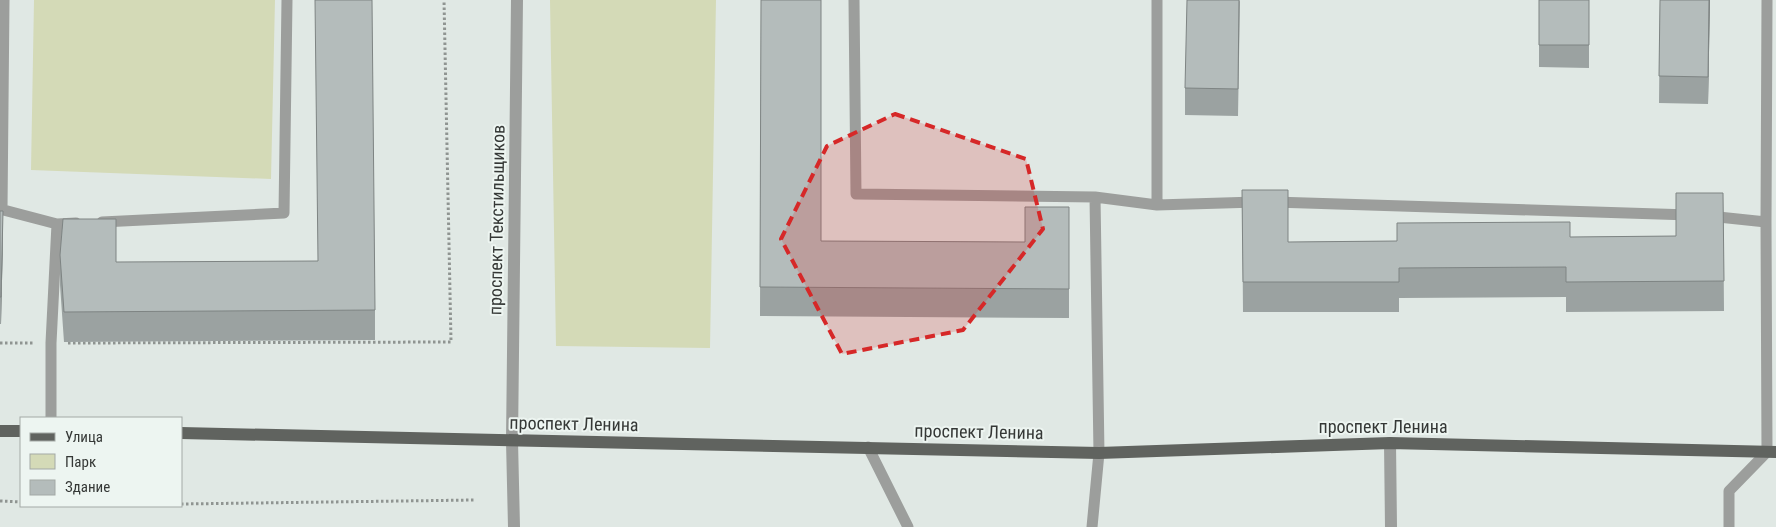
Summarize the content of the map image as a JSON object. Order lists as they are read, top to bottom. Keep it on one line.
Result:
{"streets":{"main road":["проспект Ленина"],"street":["проспект Текстильщиков"]},"crossings":[["проспект Текстильщиков","проспект Ленина"]],"legend":["Улица","Парк","Здание"]}
